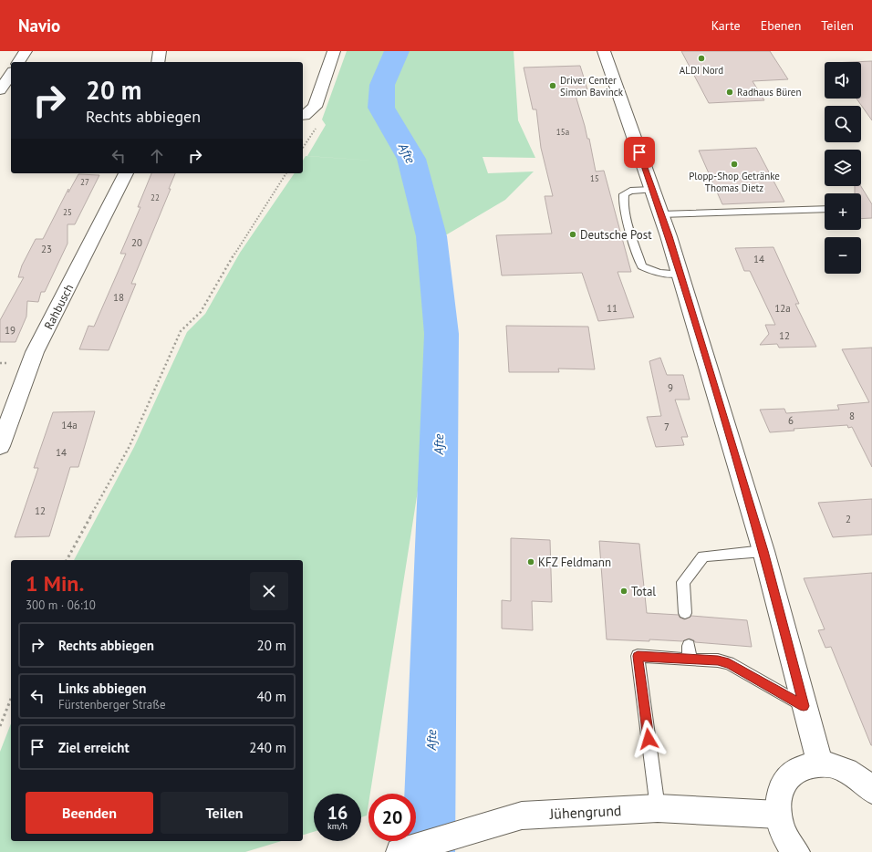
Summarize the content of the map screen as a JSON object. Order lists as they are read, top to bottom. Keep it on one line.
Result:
{"streets":{"main road":["Rahbusch","Jühengrund"]},"water":["Afte"],"places":["ALDI Nord","Driver Center Simon Bavinck","Radhaus Büren","Plopp-Shop Getränke Thomas Dietz","Deutsche Post","KFZ Feldmann","Total"],"house_numbers":["15a","15","27","22","25","20","23","14","18","11","12a","19","12","9","8","6","14a","7","14","12","2"],"page":{"header":"Navio","nav":["Karte","Ebenen","Teilen"],"map_buttons":["+","−"],"turn":["20 m","Rechts abbiegen"],"heading":["1 Min.","300 m · 06:10"],"list":[{"name":"Rechts abbiegen","value":"20 m"},{"name":"Links abbiegen","note":"Fürstenberger Straße","value":"40 m"},{"name":"Ziel erreicht","value":"240 m"}],"buttons":["Beenden","Teilen"],"speed":"16 km/h","limit":"20"}}
